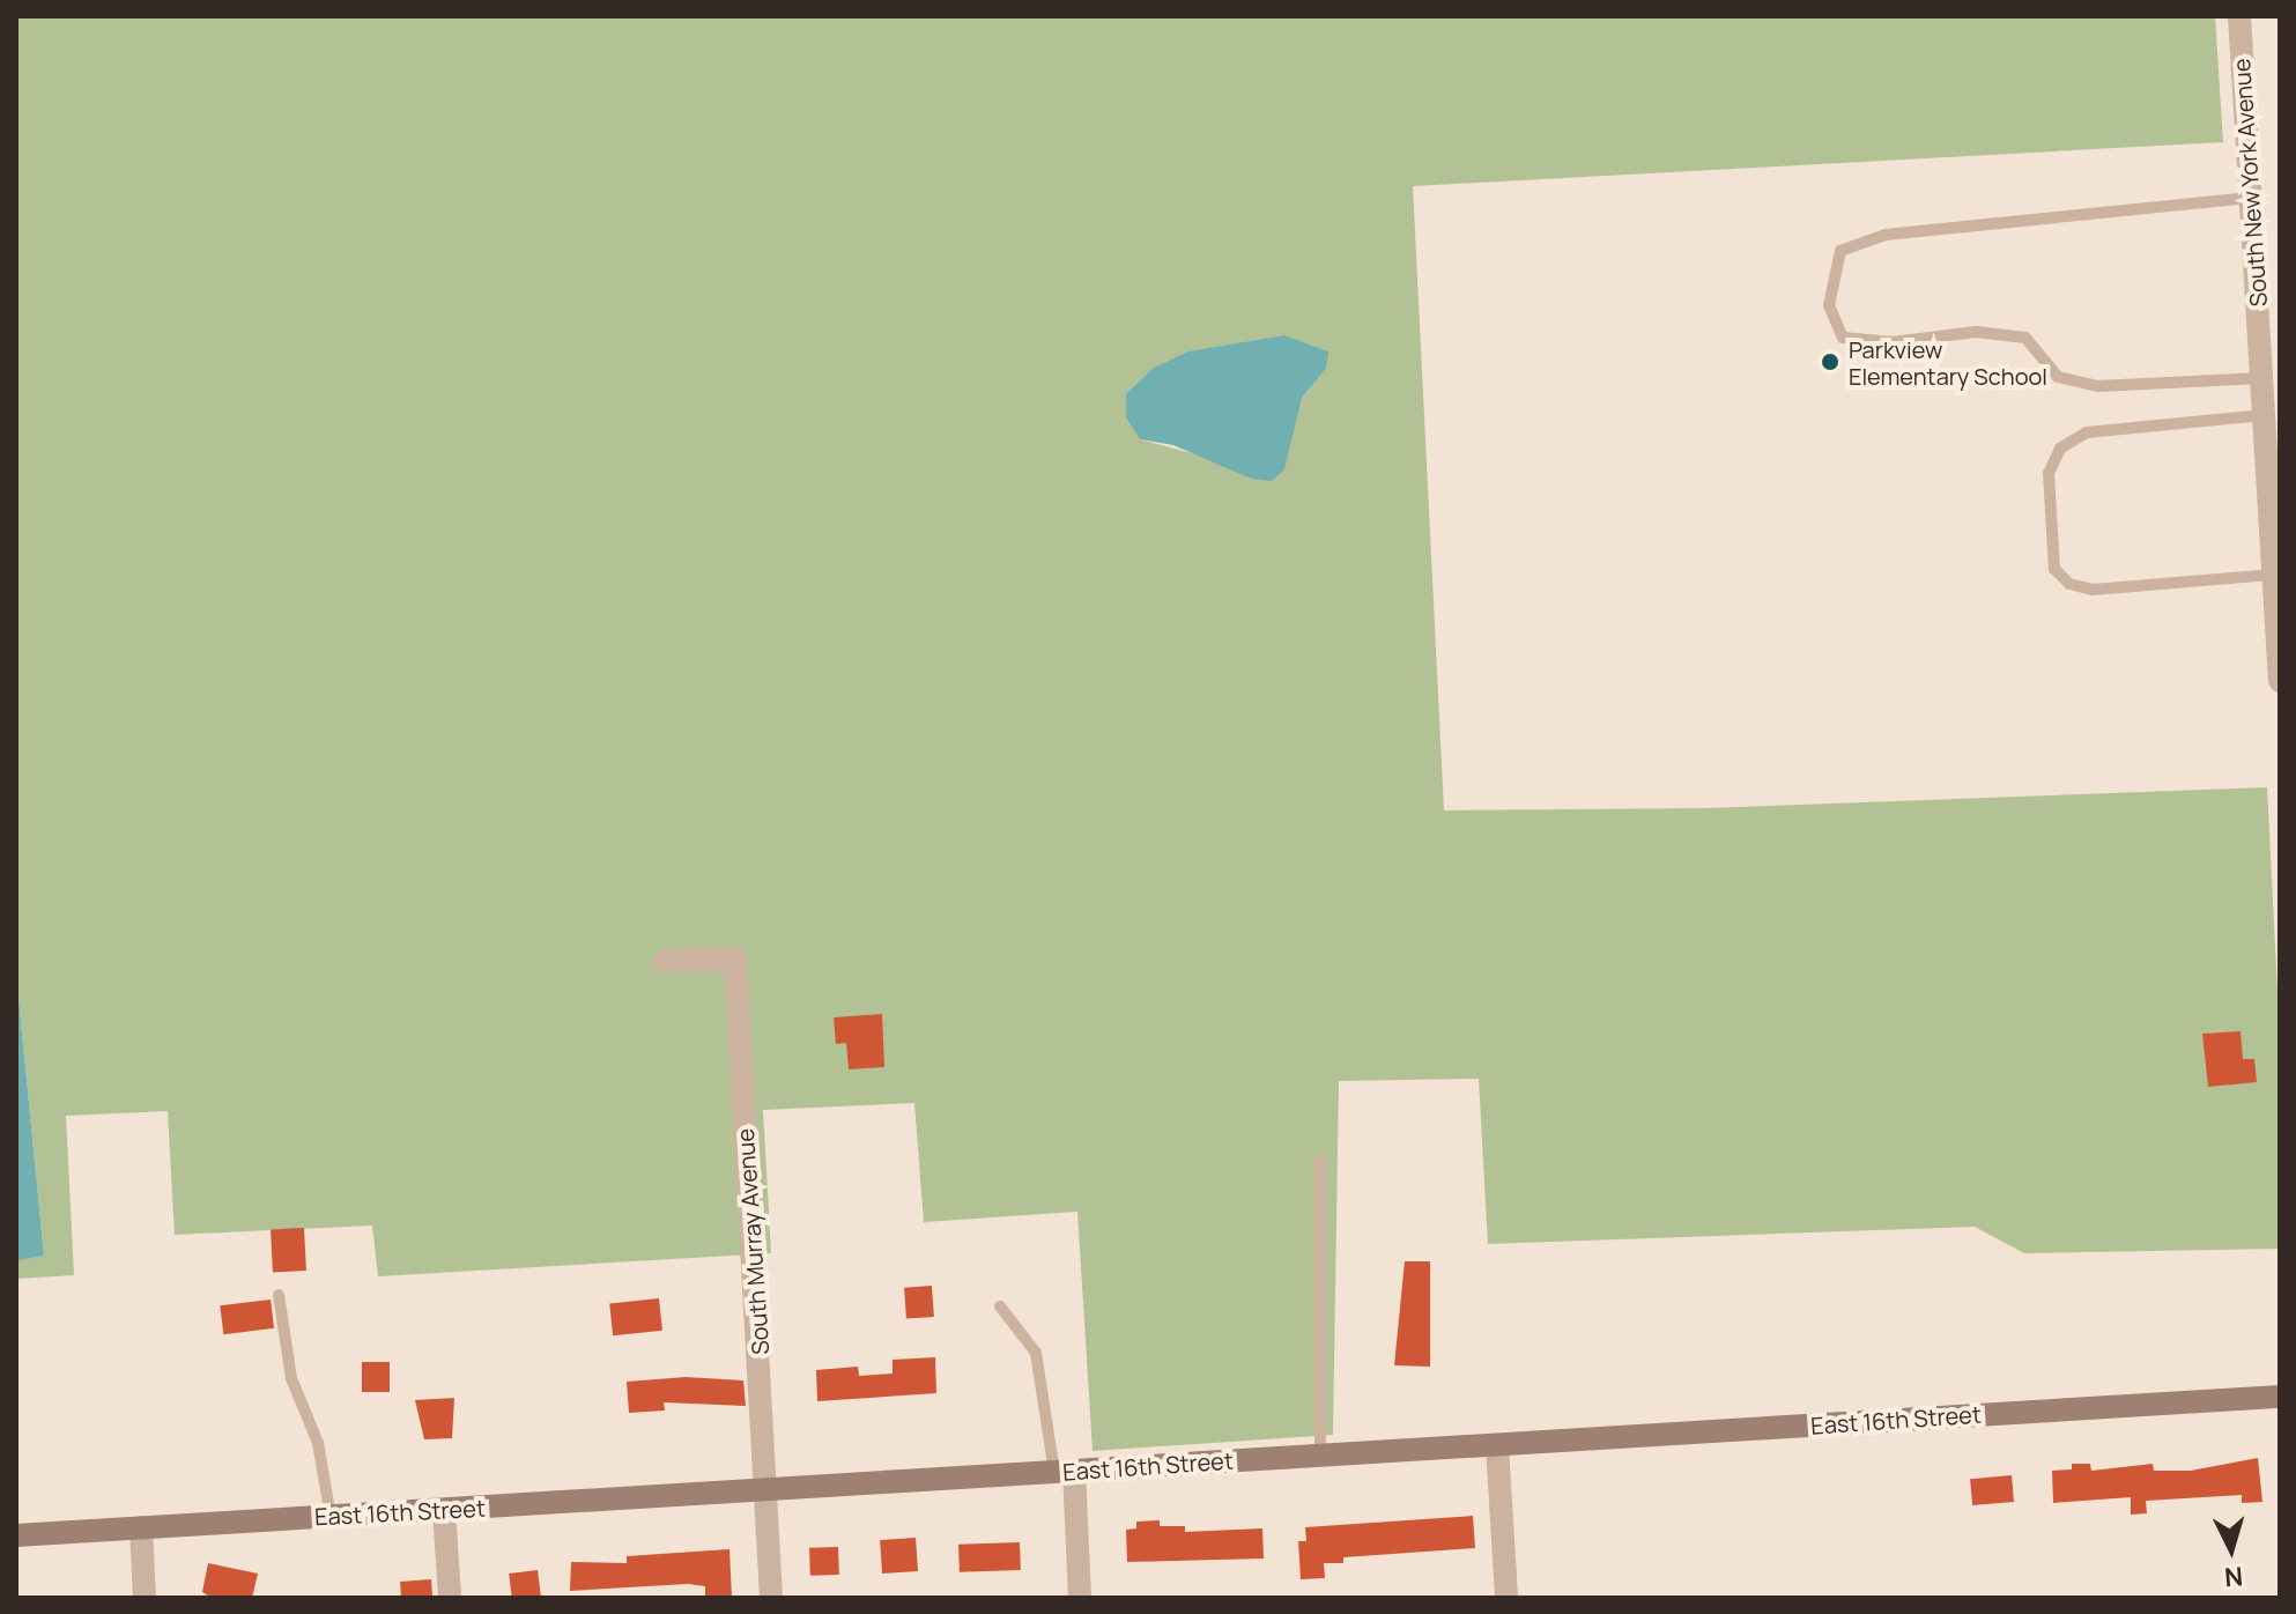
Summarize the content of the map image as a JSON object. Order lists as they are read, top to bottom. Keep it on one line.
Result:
{"streets":{"street":["South New York Avenue","South Murray Avenue","East 16th Street"]},"crossings":[["South Murray Avenue","East 16th Street"]],"places":["Parkview Elementary School"],"north":"bottom"}
